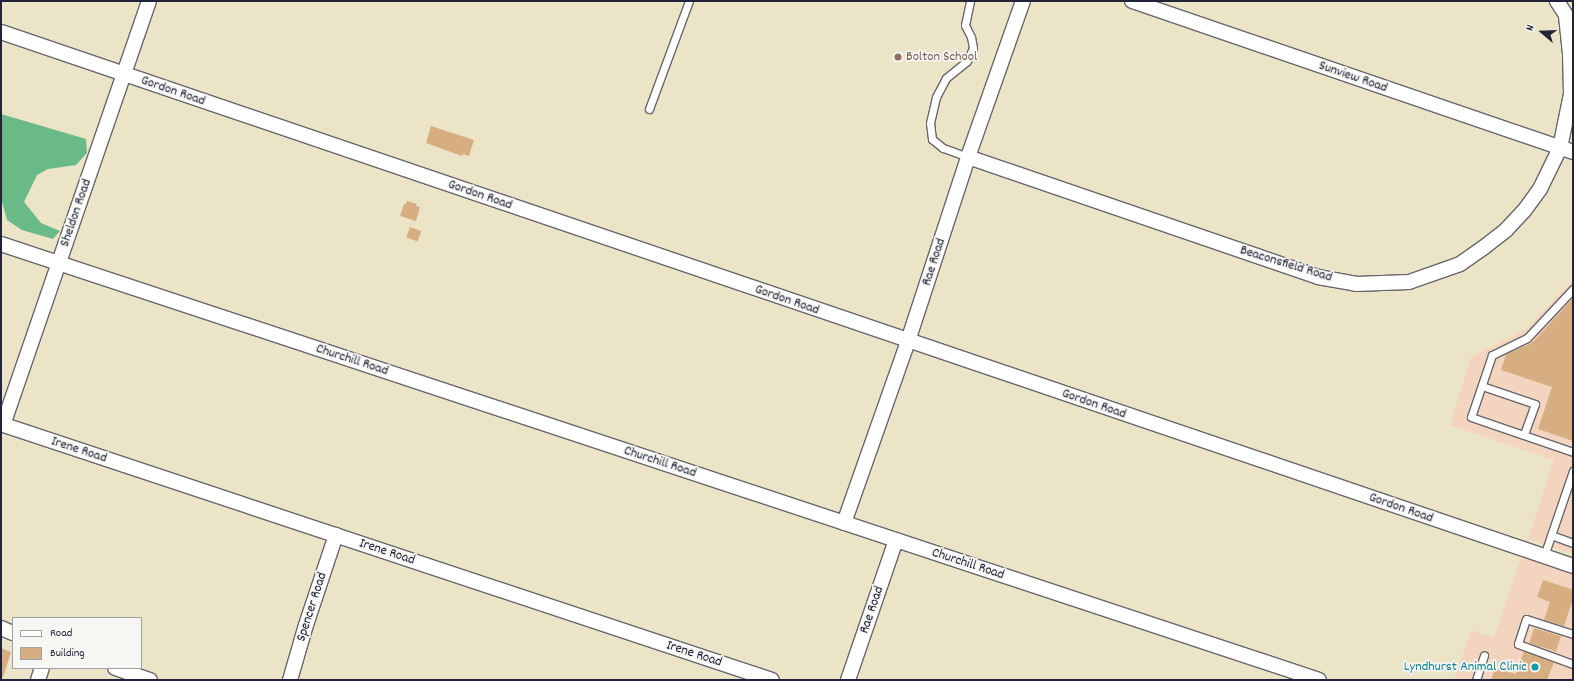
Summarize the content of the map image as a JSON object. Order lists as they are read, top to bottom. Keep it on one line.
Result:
{"streets":{"street":["Sunview Road","Gordon Road","Sheldon Road","Rae Road","Beaconsfield Road","Churchill Road","Irene Road","Spencer Road"]},"crossings":[["Sunview Road","Beaconsfield Road"],["Gordon Road","Sheldon Road"],["Gordon Road","Rae Road"],["Sheldon Road","Churchill Road"],["Sheldon Road","Irene Road"],["Rae Road","Beaconsfield Road"],["Rae Road","Churchill Road"],["Irene Road","Spencer Road"]],"places":["Bolton School","Lyndhurst Animal Clinic"],"legend":["Road","Building"],"north":"left"}
